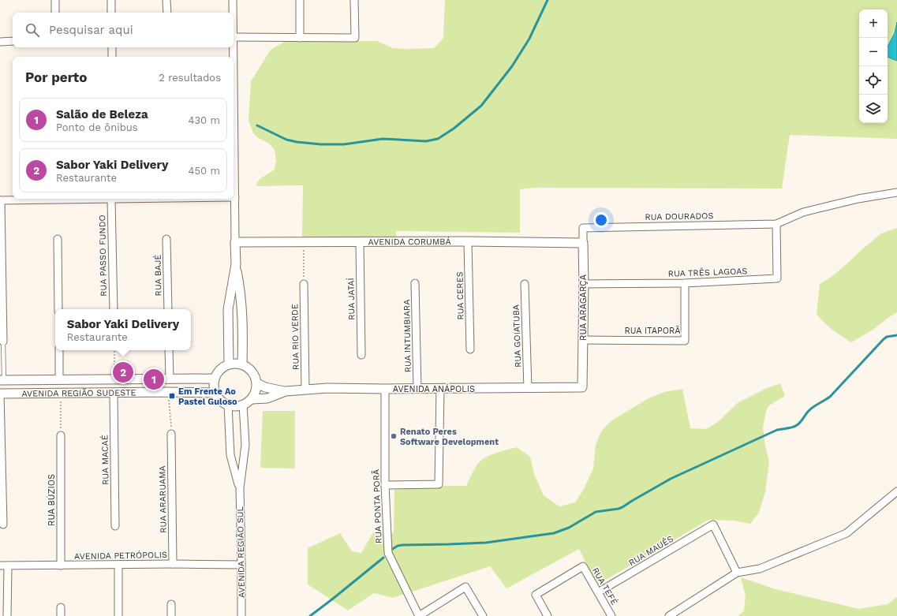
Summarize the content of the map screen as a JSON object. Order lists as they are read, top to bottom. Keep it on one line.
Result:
{"streets":{"street":["RUA DOURADOS","AVENIDA CORUMBÁ","RUA PASSO FUNDO","RUA TRÊS LAGOAS","RUA BAJÉ","RUA CERES","RUA JATAÍ","RUA ARAGARÇA","RUA ITAPORÃ","RUA INTUMBIARA","RUA GOIATUBA","RUA RIO VERDE","AVENIDA ANÁPOLIS","AVENIDA REGIÃO SUDESTE","RUA MACAÉ","RUA ARARUAMA","RUA BÚZIOS","RUA PONTA PORÃ","RUA MAUÊS","AVENIDA REGIÃO SUL","AVENIDA PETRÓPOLIS","RUA TEFÉ"]},"crossings":[["RUA DOURADOS","RUA TRÊS LAGOAS"],["RUA DOURADOS","RUA ARAGARÇA"],["AVENIDA CORUMBÁ","RUA CERES"],["AVENIDA CORUMBÁ","RUA JATAÍ"],["AVENIDA CORUMBÁ","RUA ARAGARÇA"],["RUA TRÊS LAGOAS","RUA ARAGARÇA"],["RUA TRÊS LAGOAS","RUA ITAPORÃ"],["RUA ARAGARÇA","RUA ITAPORÃ"],["RUA ARAGARÇA","AVENIDA ANÁPOLIS"],["RUA INTUMBIARA","AVENIDA ANÁPOLIS"],["RUA GOIATUBA","AVENIDA ANÁPOLIS"],["RUA RIO VERDE","AVENIDA ANÁPOLIS"],["AVENIDA ANÁPOLIS","AVENIDA REGIÃO SUDESTE"],["AVENIDA ANÁPOLIS","RUA PONTA PORÃ"],["AVENIDA ANÁPOLIS","AVENIDA REGIÃO SUL"],["AVENIDA REGIÃO SUDESTE","RUA MACAÉ"],["AVENIDA REGIÃO SUDESTE","AVENIDA REGIÃO SUL"],["RUA ARARUAMA","AVENIDA PETRÓPOLIS"],["RUA BÚZIOS","AVENIDA PETRÓPOLIS"],["RUA MAUÊS","RUA TEFÉ"],["AVENIDA REGIÃO SUL","AVENIDA PETRÓPOLIS"]],"places":{"transit":["Em Frente Ao Pastel Guloso"],"other":["Renato Peres Software Development"]},"page":{"map_buttons":["+","−"],"search":"Pesquisar aqui","heading":["Por perto","2 resultados"],"list":[{"mark":"1","name":"Salão de Beleza","note":"Ponto de ônibus","value":"430 m"},{"mark":"2","name":"Sabor Yaki Delivery","note":"Restaurante","value":"450 m"}],"popup":["Sabor Yaki Delivery","Restaurante"],"pins":["2","1"]}}
